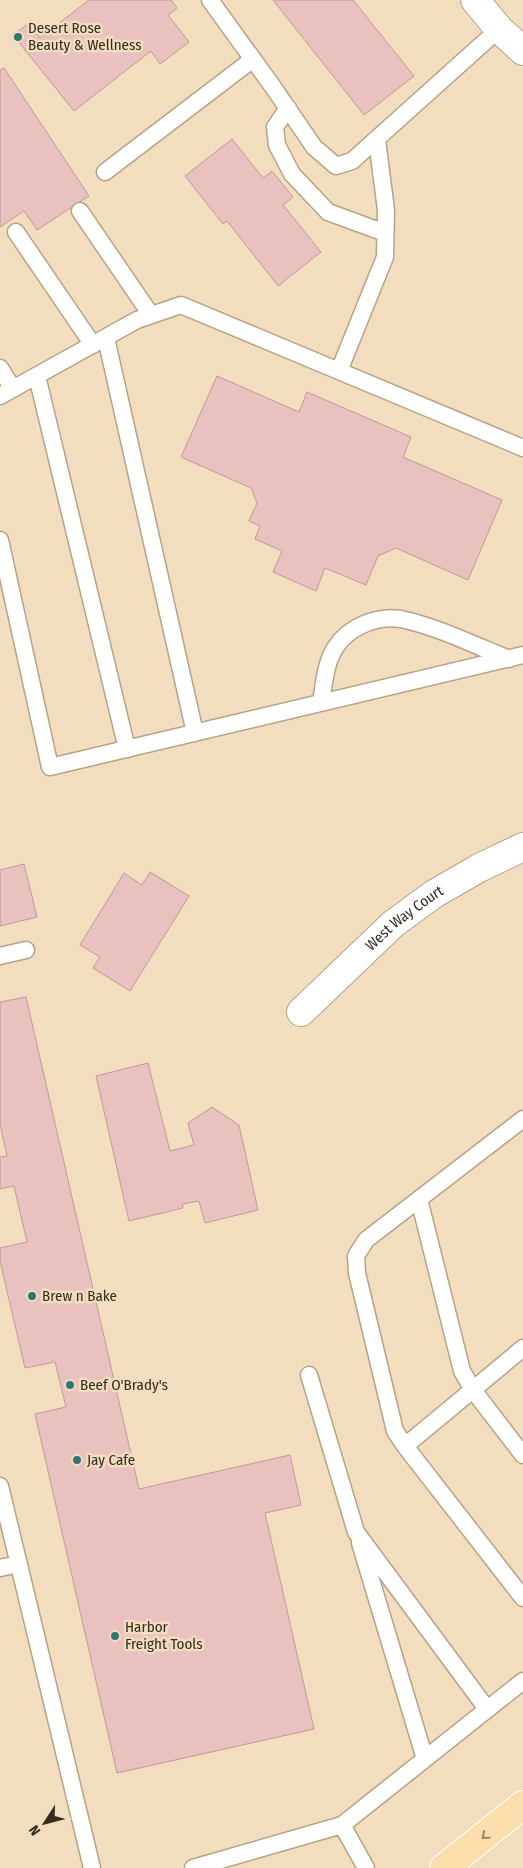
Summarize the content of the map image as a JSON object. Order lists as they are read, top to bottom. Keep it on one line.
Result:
{"streets":{"street":["West Way Court"]},"places":["Desert Rose Beauty & Wellness","Brew n Bake","Beef O'Brady's","Jay Cafe","Harbor Freight Tools"],"north":"bottom left"}
